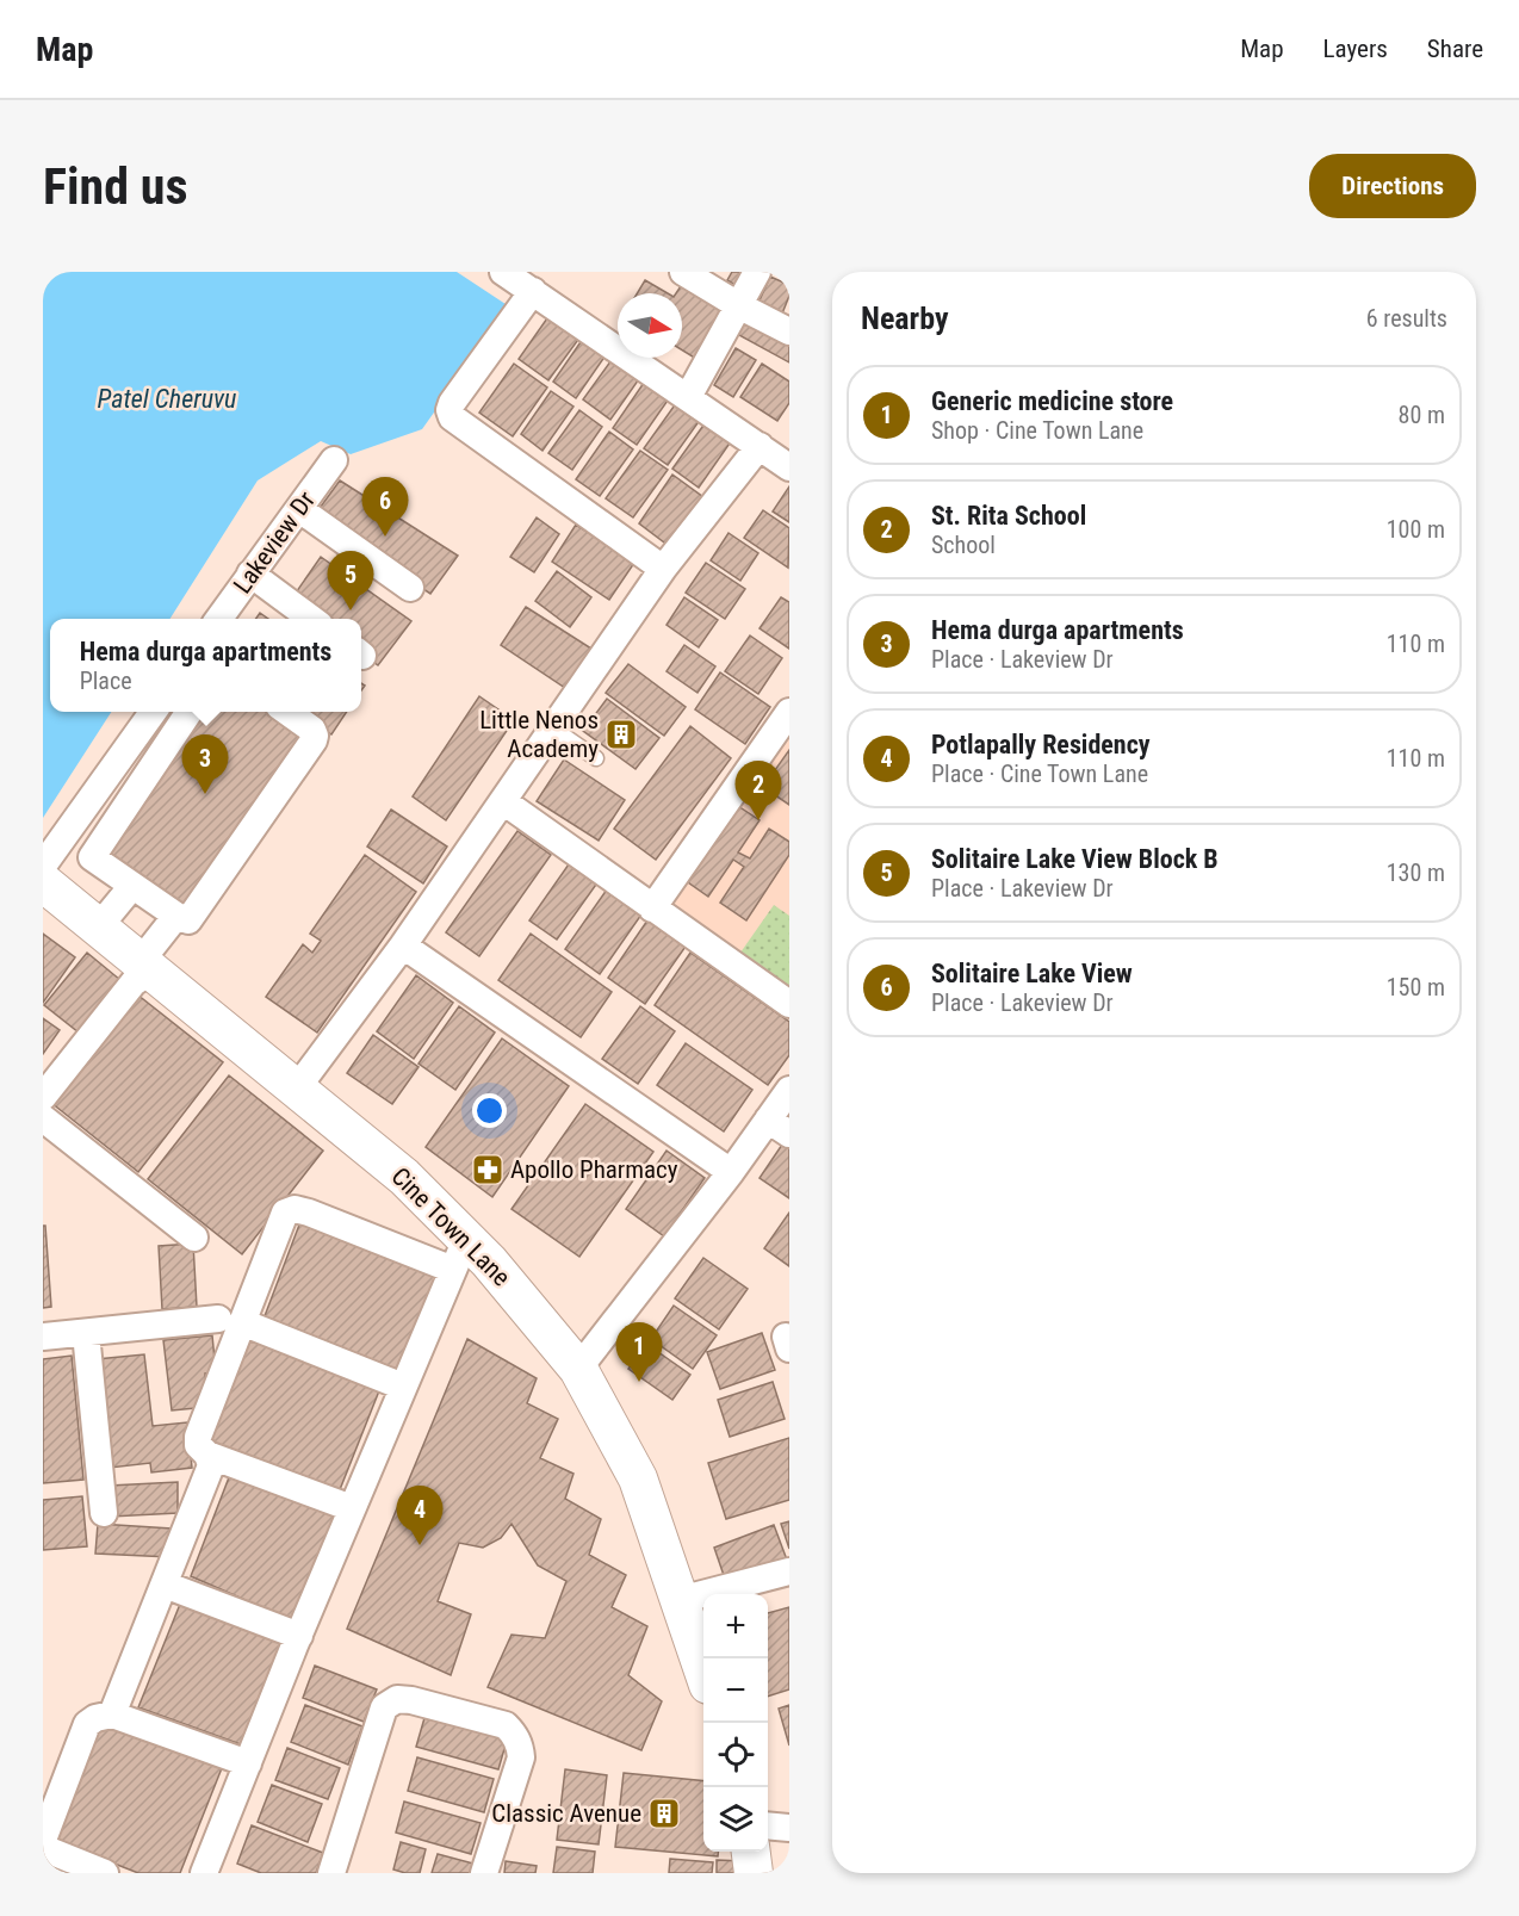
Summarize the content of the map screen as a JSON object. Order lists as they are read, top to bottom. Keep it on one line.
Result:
{"streets":{"street":["Lakeview Dr","Cine Town Lane"]},"water":["Patel Cheruvu"],"places":{"building":["Little Nenos Academy","Classic Avenue"],"pharmacy":["Apollo Pharmacy"]},"north":"right","page":{"header":"Map","nav":["Map","Layers","Share"],"buttons":"Directions","title":"Find us","heading":["Nearby","6 results"],"list":[{"mark":"1","name":"Generic medicine store","note":"Shop · Cine Town Lane","value":"80 m"},{"mark":"2","name":"St. Rita School","note":"School","value":"100 m"},{"mark":"3","name":"Hema durga apartments","note":"Place · Lakeview Dr","value":"110 m"},{"mark":"4","name":"Potlapally Residency","note":"Place · Cine Town Lane","value":"110 m"},{"mark":"5","name":"Solitaire Lake View Block B","note":"Place · Lakeview Dr","value":"130 m"},{"mark":"6","name":"Solitaire Lake View","note":"Place · Lakeview Dr","value":"150 m"}],"pins":["6","5","3","2","1","4"],"popup":["Hema durga apartments","Place"],"map_buttons":["+","−"]}}
